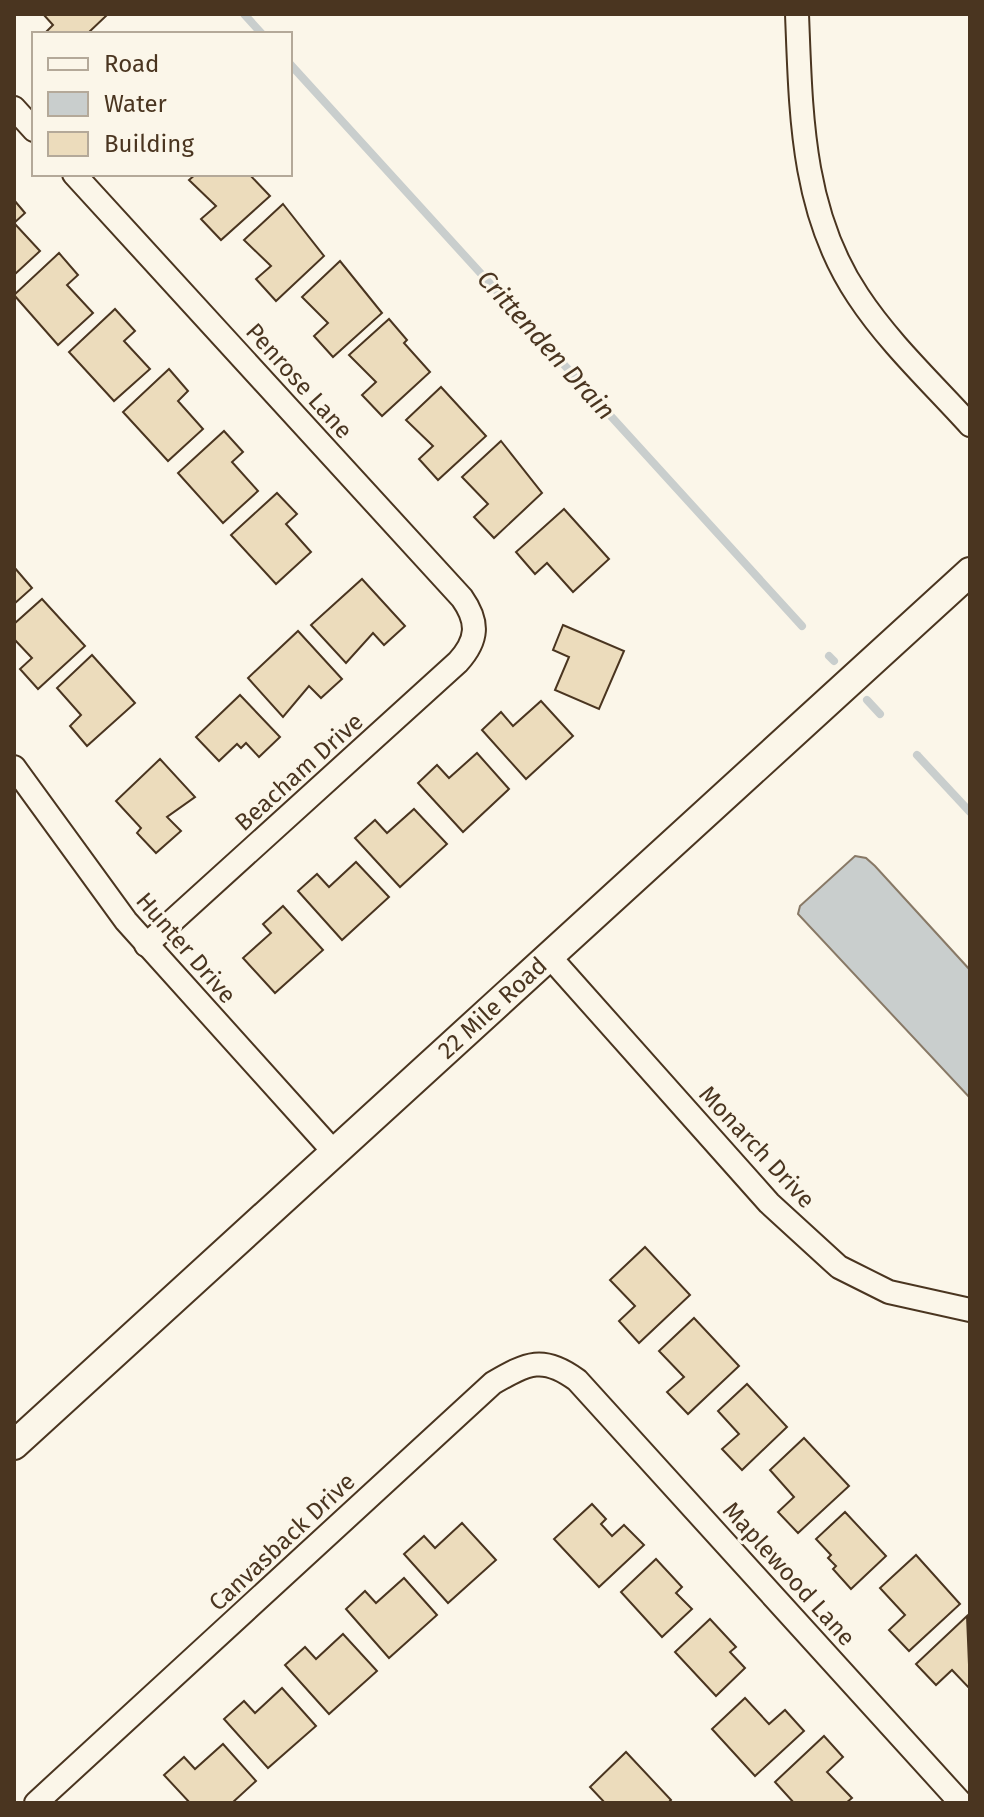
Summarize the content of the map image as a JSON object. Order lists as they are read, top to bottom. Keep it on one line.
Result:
{"streets":{"street":["Penrose Lane","Beacham Drive","Hunter Drive","22 Mile Road","Monarch Drive","Canvasback Drive","Maplewood Lane"]},"crossings":[["Penrose Lane","Beacham Drive"],["Beacham Drive","Hunter Drive"],["Hunter Drive","22 Mile Road"],["22 Mile Road","Monarch Drive"],["Canvasback Drive","Maplewood Lane"]],"water":["Crittenden Drain"],"legend":["Road","Water","Building"]}
